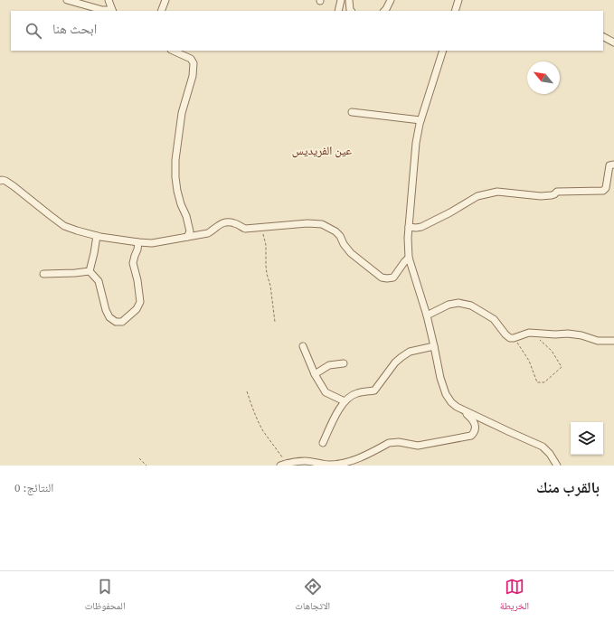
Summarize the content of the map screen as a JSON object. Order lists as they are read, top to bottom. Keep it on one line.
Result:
{"districts":["عين الفريديس"],"north":"top left","page":{"search":"ابحث هنا","heading":["بالقرب منك","النتائج: 0"],"nav":["الخريطة","الاتجاهات","المحفوظات"]}}
